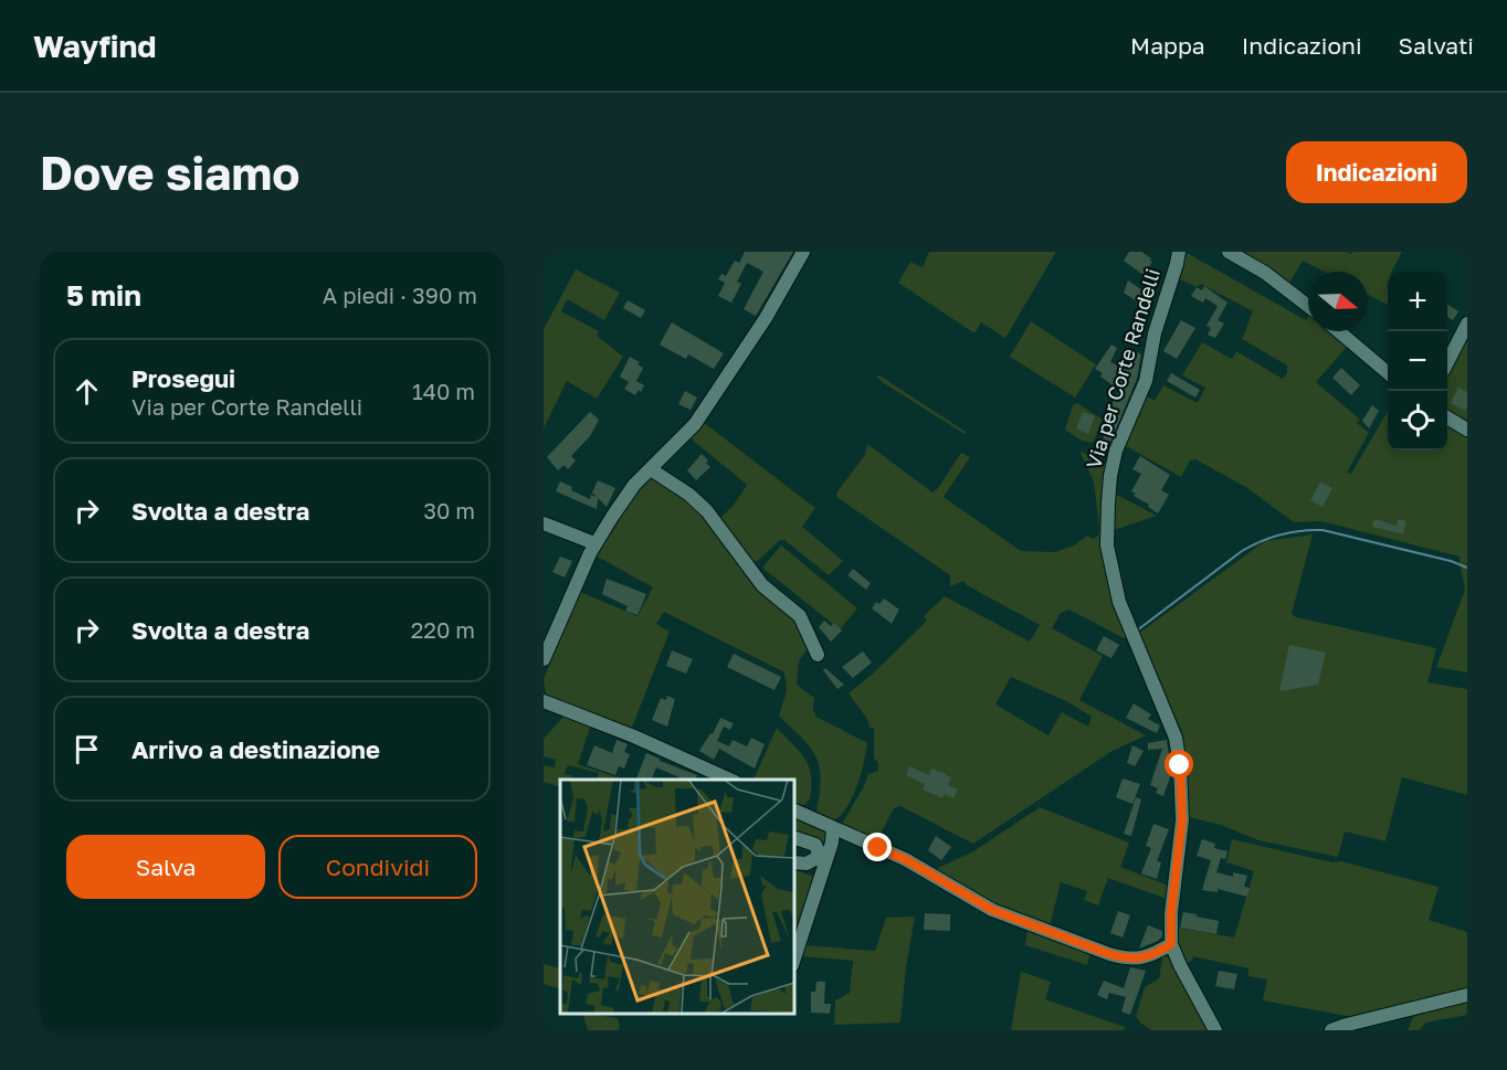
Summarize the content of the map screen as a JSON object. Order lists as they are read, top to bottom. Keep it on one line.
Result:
{"streets":{"street":["Via per Corte Randelli"]},"north":"right","page":{"header":"Wayfind","nav":["Mappa","Indicazioni","Salvati"],"buttons":["Indicazioni",["Salva","Condividi"]],"title":"Dove siamo","heading":["5 min","A piedi · 390 m"],"map_buttons":["+","−"],"list":[["Prosegui","Via per Corte Randelli","140 m"],["Svolta a destra","30 m"],["Svolta a destra","220 m"],"Arrivo a destinazione"]}}
